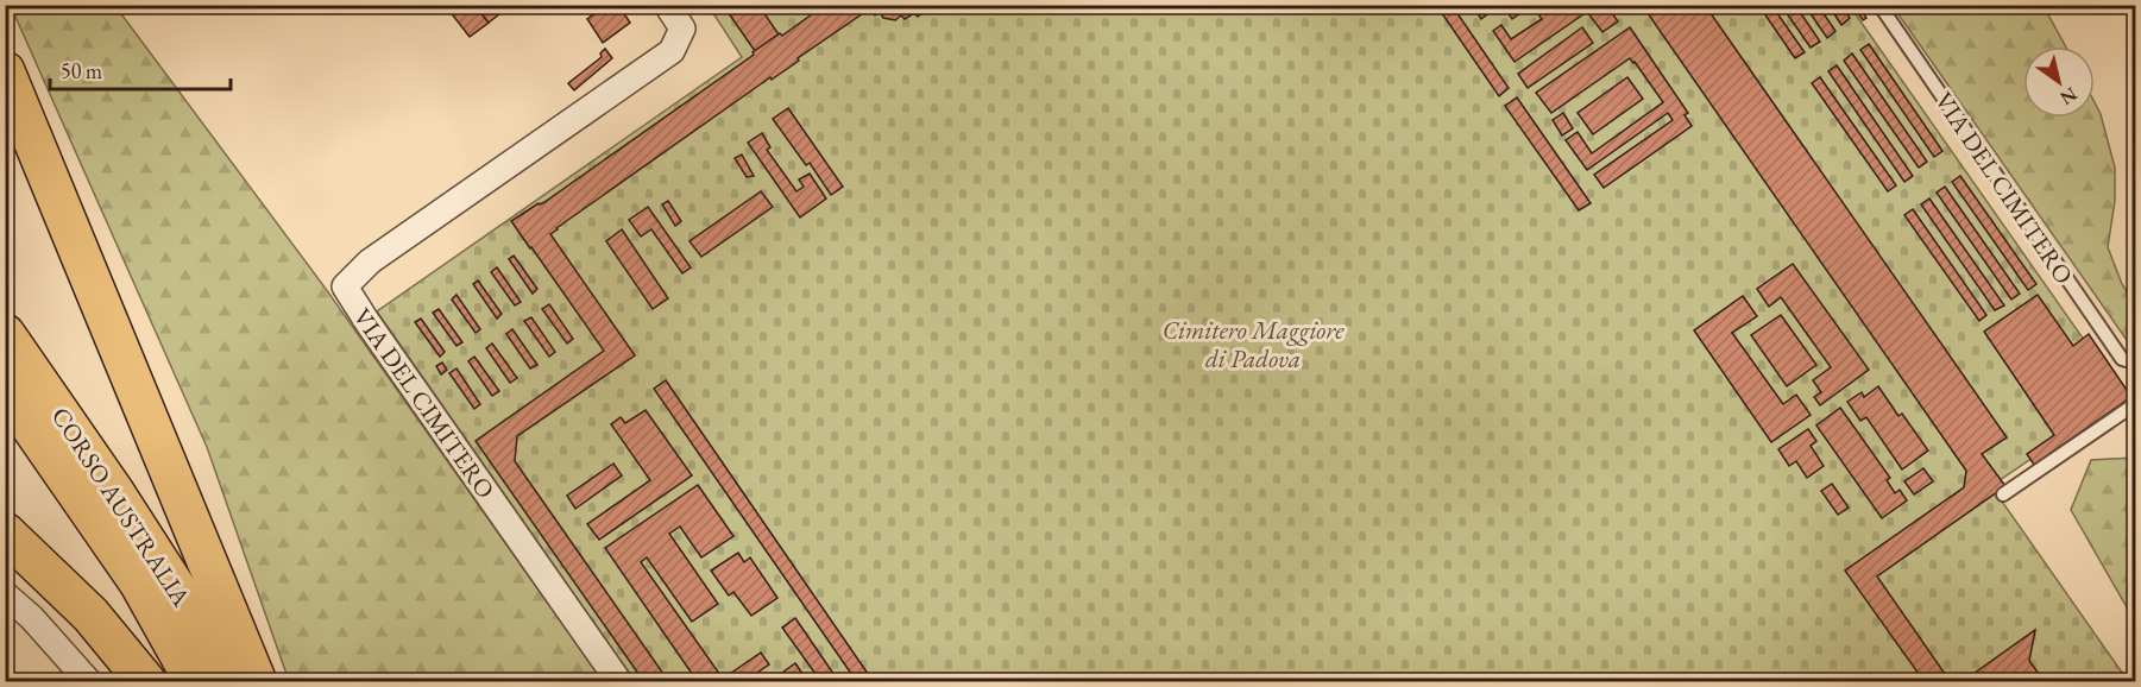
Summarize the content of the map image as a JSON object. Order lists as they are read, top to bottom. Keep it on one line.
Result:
{"streets":{"highway":["CORSO AUSTRALIA"],"street":["VIA DEL CIMITERO"]},"parks":["Cimitero Maggiore di Padova"],"scale_bar":"50 m","north":"bottom right"}
